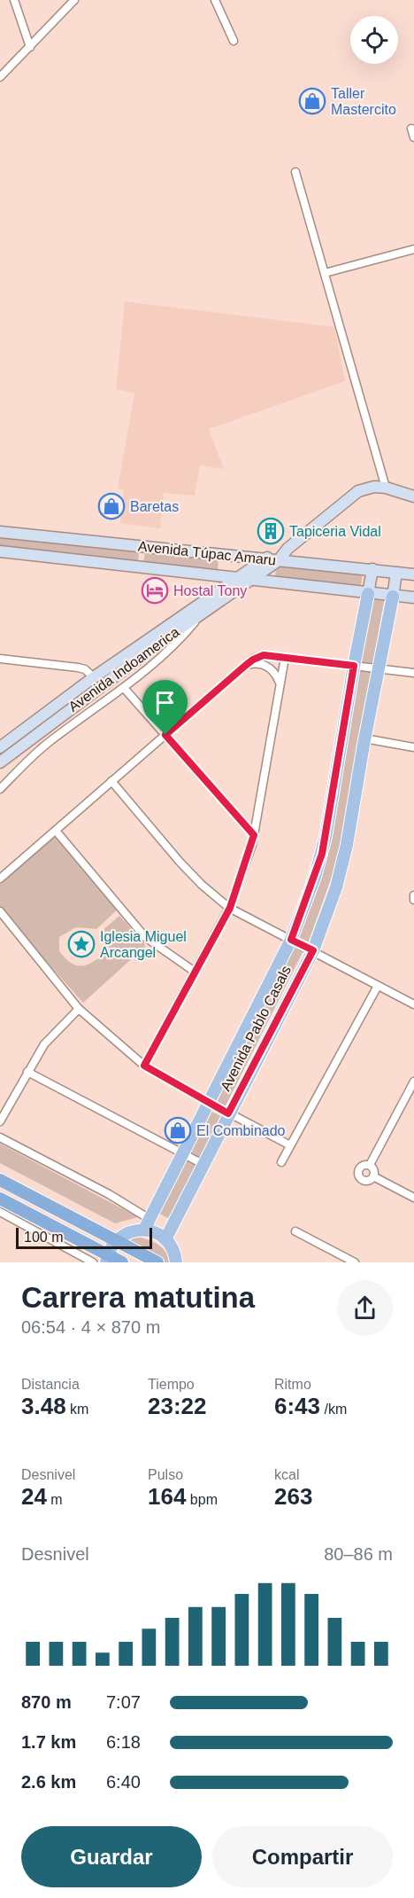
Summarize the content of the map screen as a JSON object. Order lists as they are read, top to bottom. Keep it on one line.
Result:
{"streets":{"main road":["Avenida Túpac Amaru","Avenida Indoamerica","Avenida Pablo Casals"]},"crossings":[["Avenida Túpac Amaru","Avenida Indoamerica"],["Avenida Túpac Amaru","Avenida Pablo Casals"]],"places":{"shop":["Taller Mastercito","Baretas","El Combinado"],"building":["Tapiceria Vidal"],"hotel":["Hostal Tony"],"place":["Iglesia Miguel Arcangel"]},"scale_bar":"100 m","page":{"scale":"100 m","heading":["Carrera matutina","06:54 · 4 × 870 m"],"stats":[["Distancia","3.48 km"],["Tiempo","23:22"],["Ritmo","6:43 /km"],["Desnivel","24 m"],["Pulso","164 bpm"],["kcal","263"]],"chart":["Desnivel","80–86 m"],"list":[{"name":"870 m","note":"7:07"},{"name":"1.7 km","note":"6:18"},{"name":"2.6 km","note":"6:40"}],"buttons":["Guardar","Compartir"]}}
